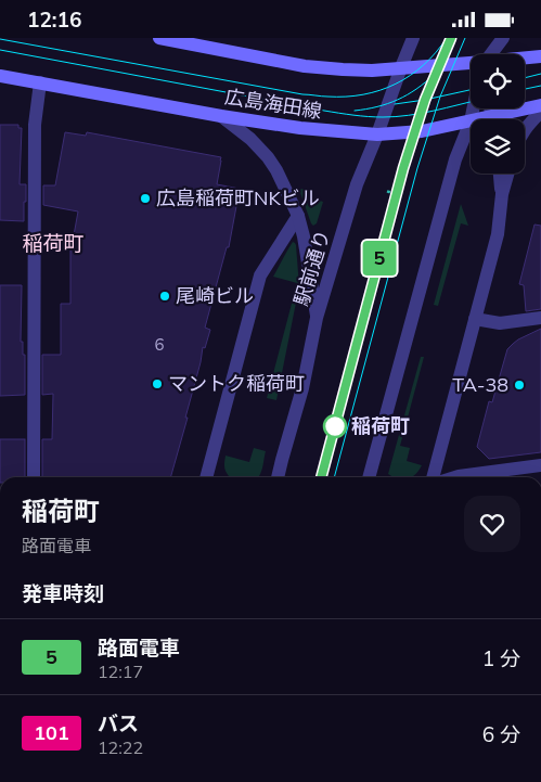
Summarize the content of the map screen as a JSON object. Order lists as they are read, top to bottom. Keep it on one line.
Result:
{"streets":{"main road":["広島海田線"],"street":["駅前通り"]},"crossings":[["広島海田線","駅前通り"]],"districts":["稲荷町"],"places":["広島稲荷町NKビル","尾崎ビル","マントク稲荷町","TA-38","稲荷町"],"lines":["tram line 5"],"house_numbers":["6"],"page":{"status":"12:16","on_map":"5","heading":[["稲荷町","路面電車"],"発車時刻"],"list":[{"mark":"5","name":"路面電車","note":"12:17","value":"1 分"},{"mark":"101","name":"バス","note":"12:22","value":"6 分"}]}}
